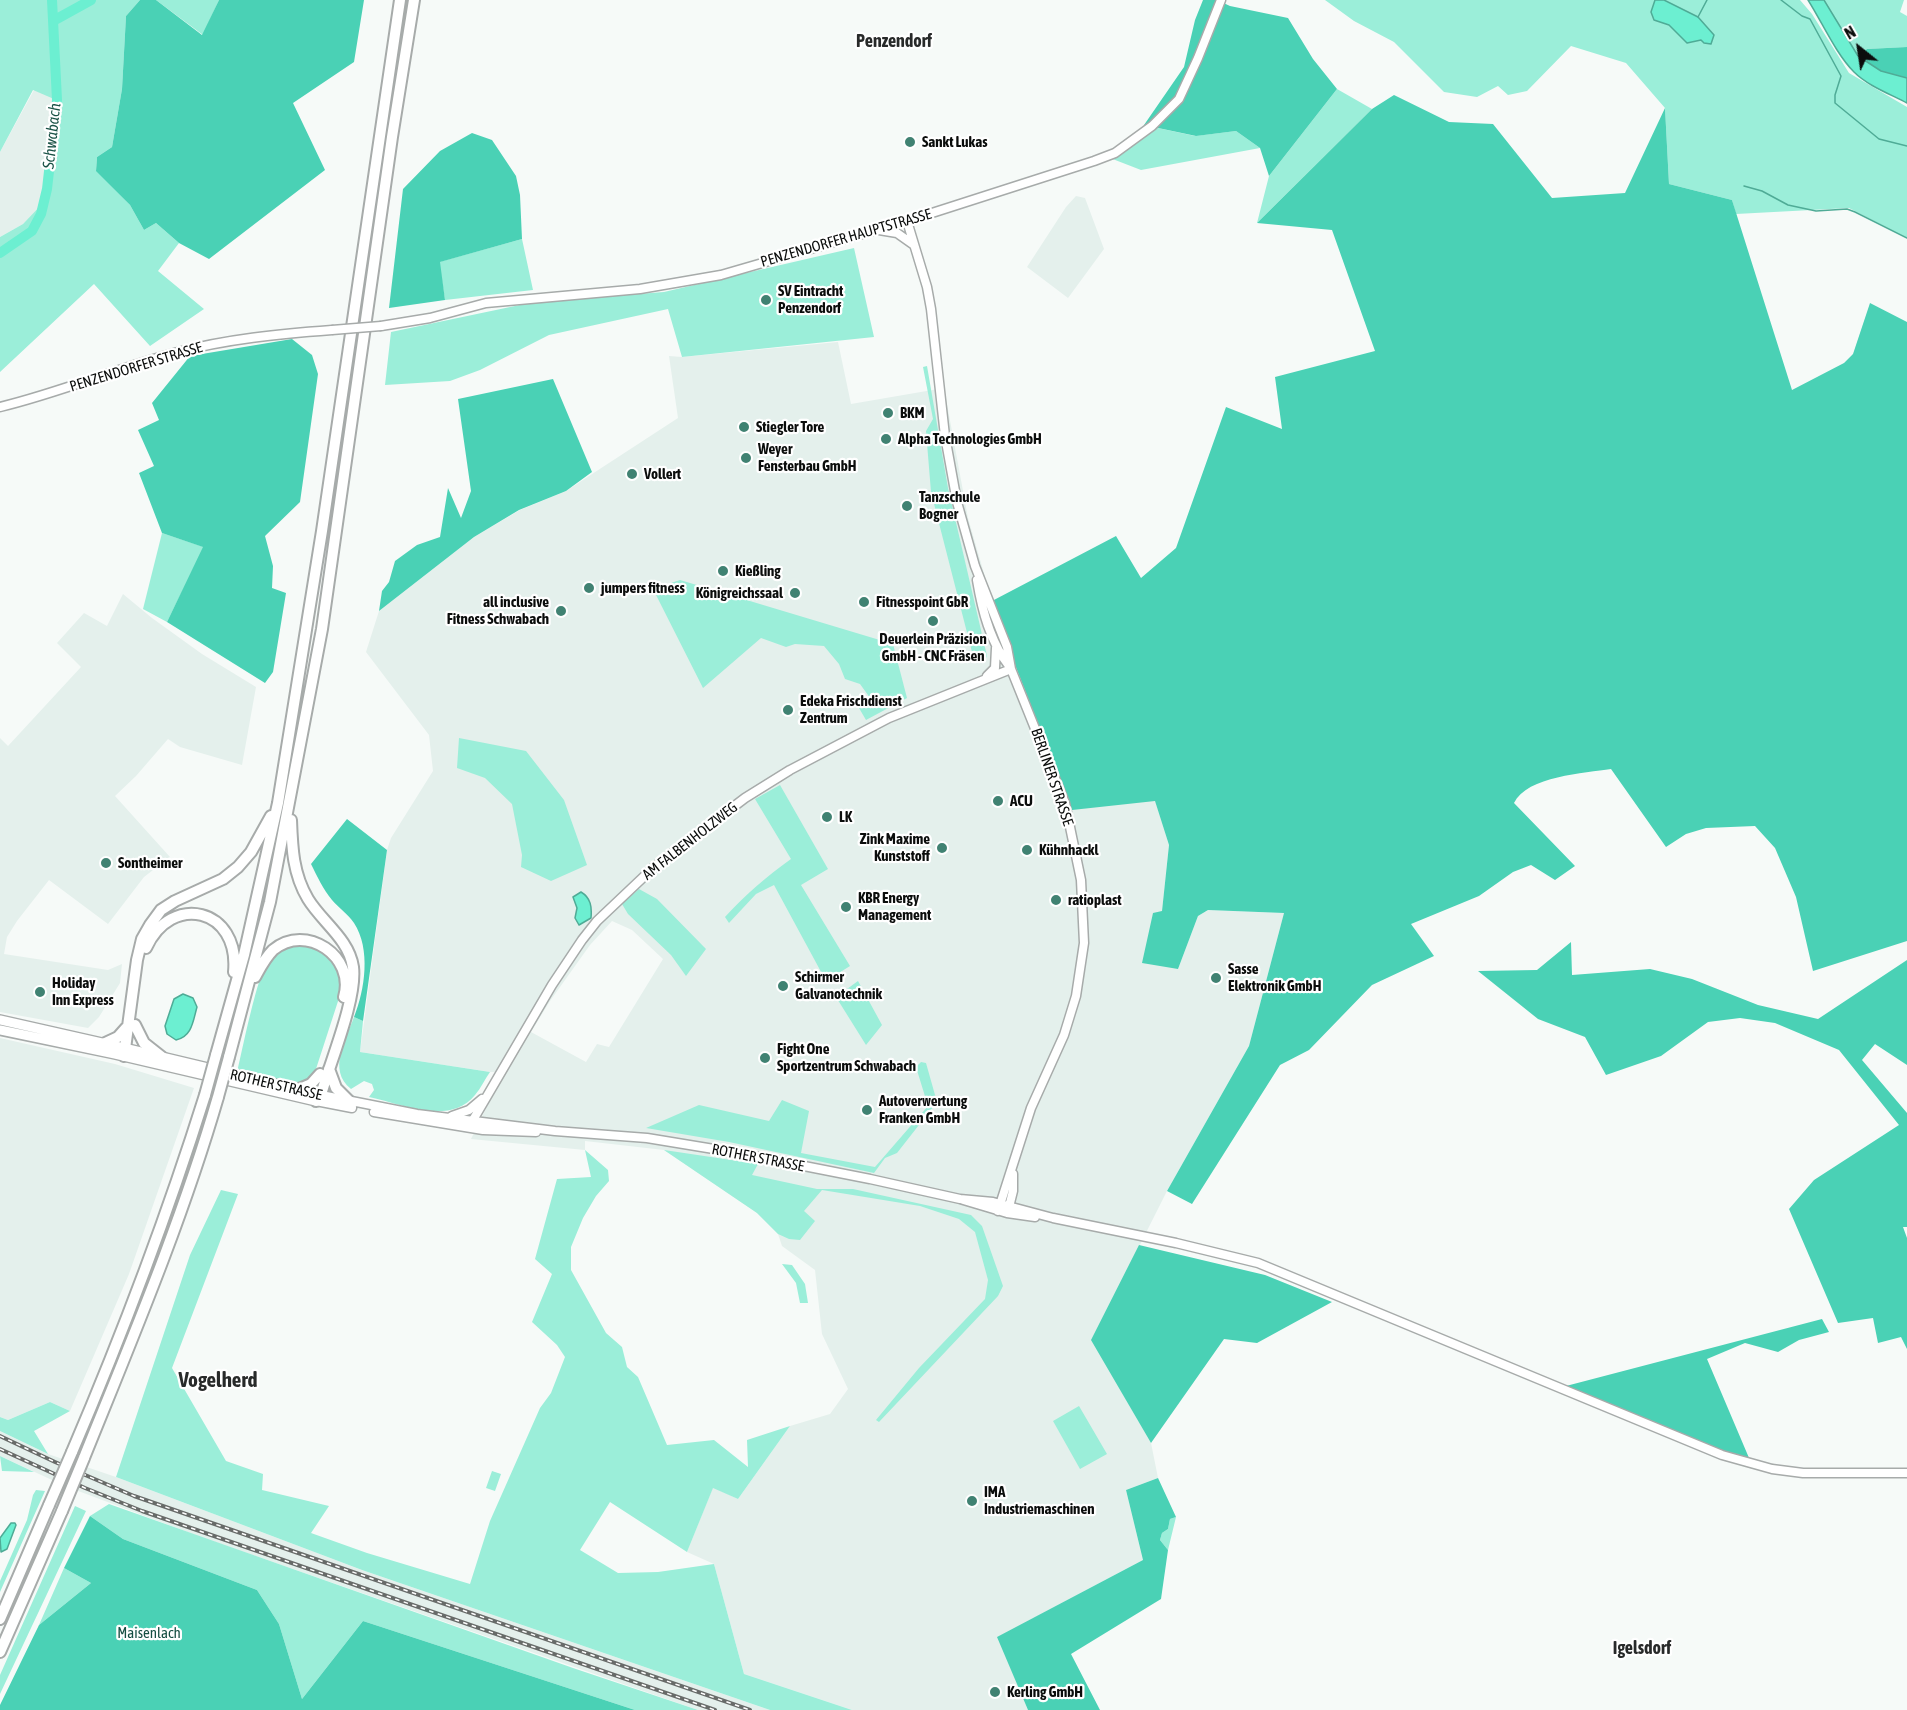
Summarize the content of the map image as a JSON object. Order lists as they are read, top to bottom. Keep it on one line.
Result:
{"streets":{"main road":["PENZENDORFER HAUPTSTRASSE","PENZENDORFER STRASSE","BERLINER STRASSE","AM FALBENHOLZWEG","ROTHER STRASSE"]},"crossings":[["PENZENDORFER HAUPTSTRASSE","PENZENDORFER STRASSE"],["PENZENDORFER HAUPTSTRASSE","BERLINER STRASSE"],["BERLINER STRASSE","AM FALBENHOLZWEG"],["BERLINER STRASSE","ROTHER STRASSE"],["AM FALBENHOLZWEG","ROTHER STRASSE"]],"districts":["Penzendorf","Vogelherd","Igelsdorf"],"water":["Schwabach"],"parks":["Maisenlach"],"places":["Sankt Lukas","SV Eintracht Penzendorf","BKM","Stiegler Tore","Alpha Technologies GmbH","Weyer Fensterbau GmbH","Vollert","Tanzschule Bogner","Kießling","jumpers fitness","Königreichssaal","Fitnesspoint GbR","all inclusive Fitness Schwabach","Deuerlein Präzision GmbH - CNC Fräsen","Edeka Frischdienst Zentrum","ACU","LK","Zink Maxime Kunststoff","Kühnhackl","Sontheimer","ratioplast","KBR Energy Management","Sasse Elektronik GmbH","Schirmer Galvanotechnik","Holiday Inn Express","Fight One Sportzentrum Schwabach","Autoverwertung Franken GmbH","IMA Industriemaschinen","Kerling GmbH"],"north":"top left"}
